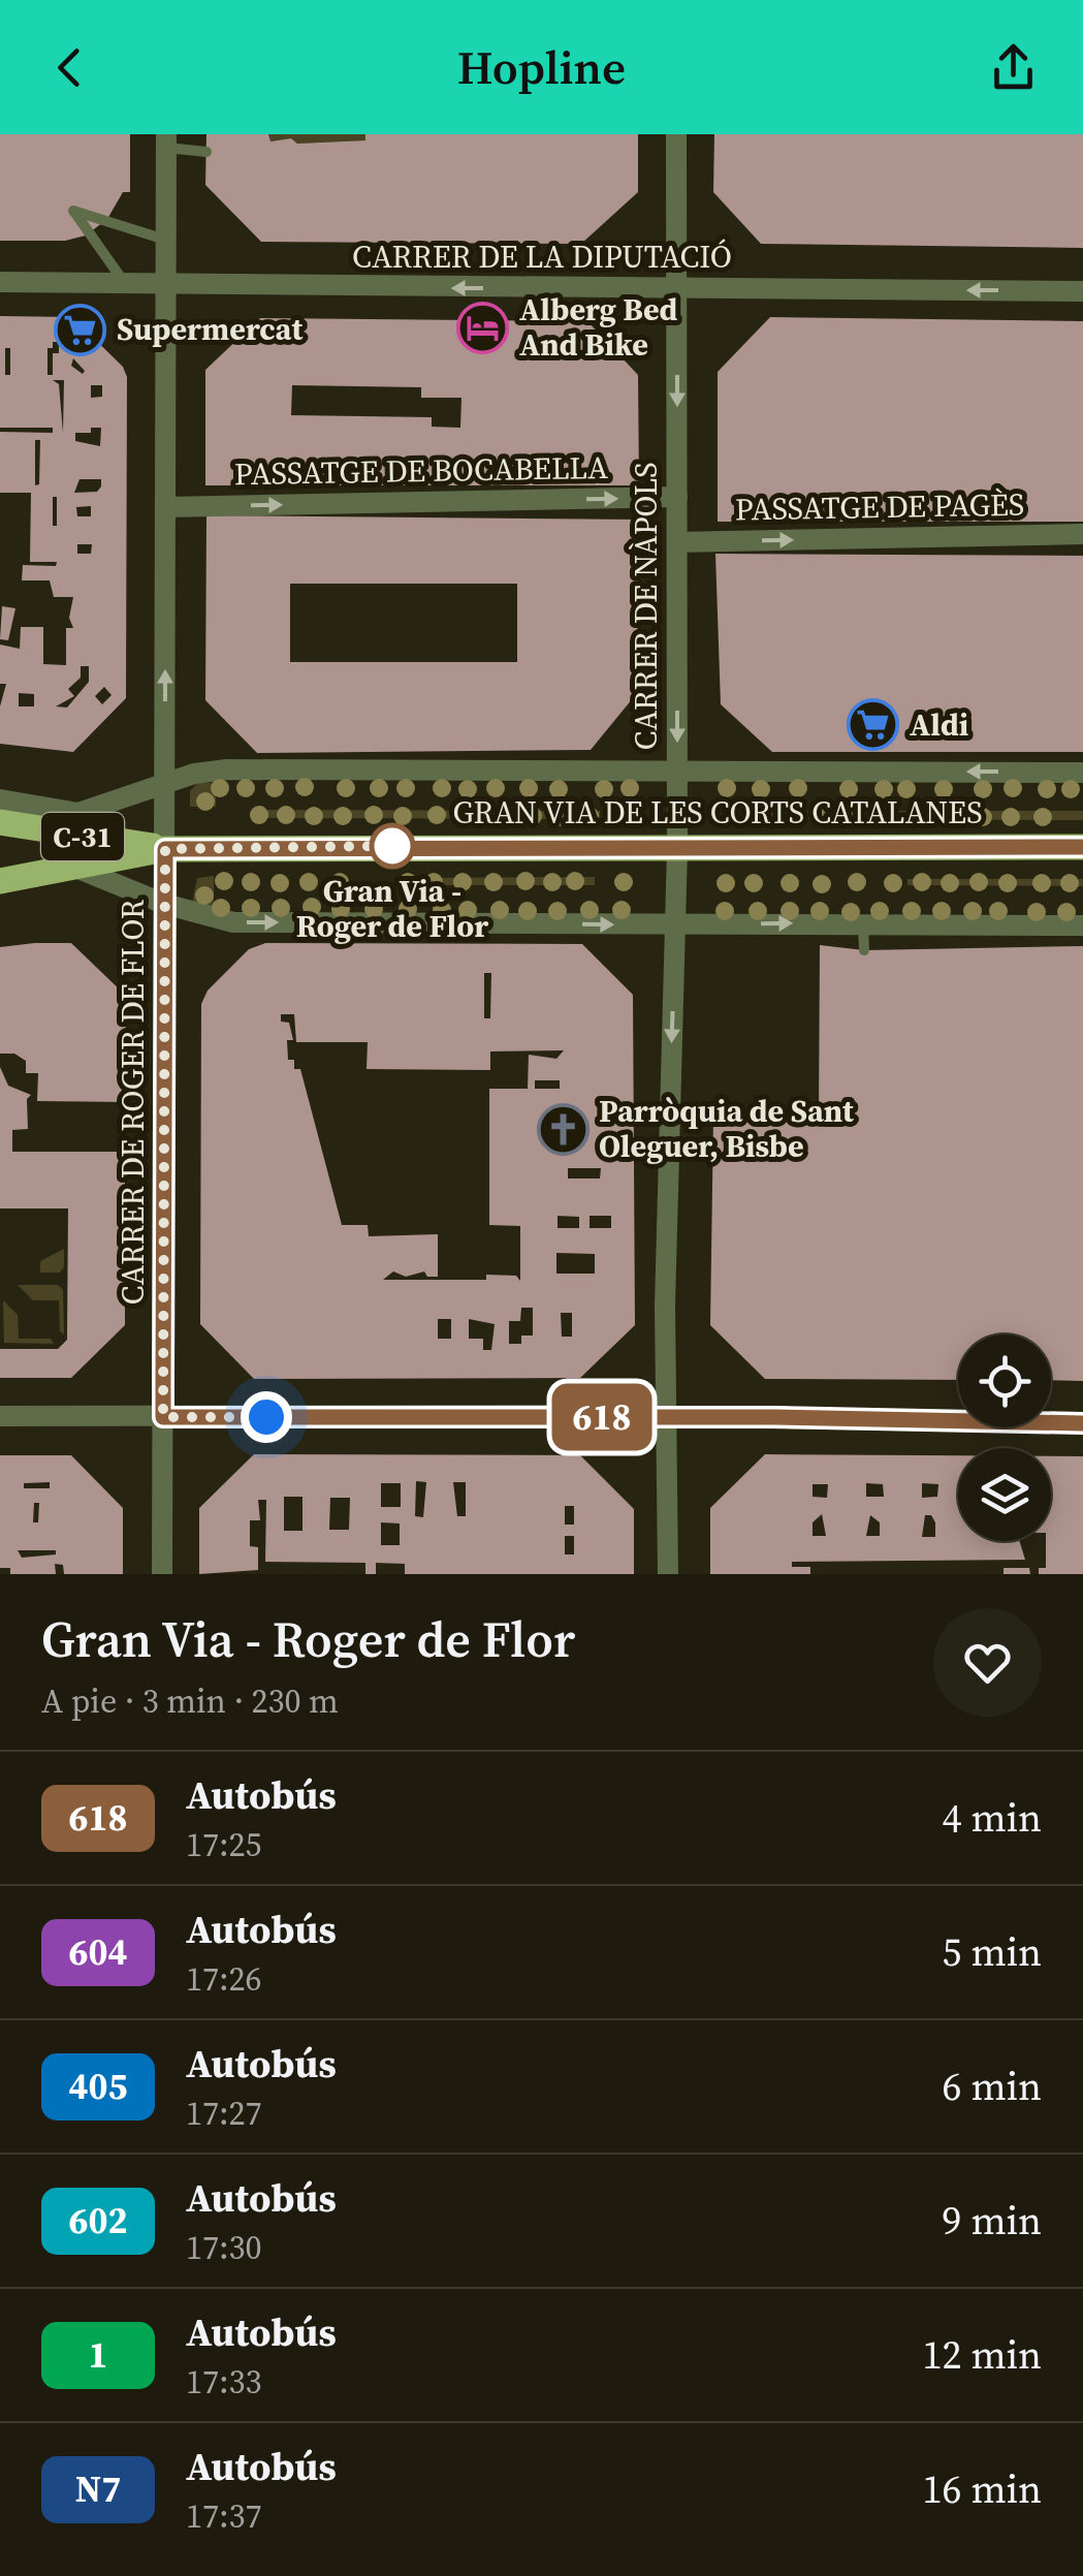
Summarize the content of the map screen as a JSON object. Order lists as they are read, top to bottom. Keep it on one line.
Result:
{"streets":{"main road":["GRAN VIA DE LES CORTS CATALANES","C-31"],"street":["CARRER DE LA DIPUTACIÓ","PASSATGE DE BOCABELLA","PASSATGE DE PAGÈS","CARRER DE NÀPOLS","CARRER DE ROGER DE FLOR"]},"crossings":[["CARRER DE LA DIPUTACIÓ","CARRER DE NÀPOLS"],["CARRER DE LA DIPUTACIÓ","CARRER DE ROGER DE FLOR"],["PASSATGE DE BOCABELLA","CARRER DE NÀPOLS"],["PASSATGE DE BOCABELLA","CARRER DE ROGER DE FLOR"],["PASSATGE DE PAGÈS","CARRER DE NÀPOLS"],["CARRER DE NÀPOLS","GRAN VIA DE LES CORTS CATALANES"],["GRAN VIA DE LES CORTS CATALANES","CARRER DE ROGER DE FLOR"]],"one_way":["CARRER DE LA DIPUTACIÓ","PASSATGE DE BOCABELLA","PASSATGE DE PAGÈS","CARRER DE NÀPOLS"],"places":{"hotel":["Alberg Bed And Bike"],"supermarket":["Supermercat","Aldi"],"other":["Gran Via - Roger de Flor"],"church":["Parròquia de Sant Oleguer, Bisbe"]},"lines":["bus line 618"],"page":{"header":"Hopline","on_map":"618","heading":["Gran Via - Roger de Flor","A pie · 3 min · 230 m"],"list":[{"mark":"618","name":"Autobús","note":"17:25","value":"4 min"},{"mark":"604","name":"Autobús","note":"17:26","value":"5 min"},{"mark":"405","name":"Autobús","note":"17:27","value":"6 min"},{"mark":"602","name":"Autobús","note":"17:30","value":"9 min"},{"mark":"1","name":"Autobús","note":"17:33","value":"12 min"},{"mark":"N7","name":"Autobús","note":"17:37","value":"16 min"}]}}
